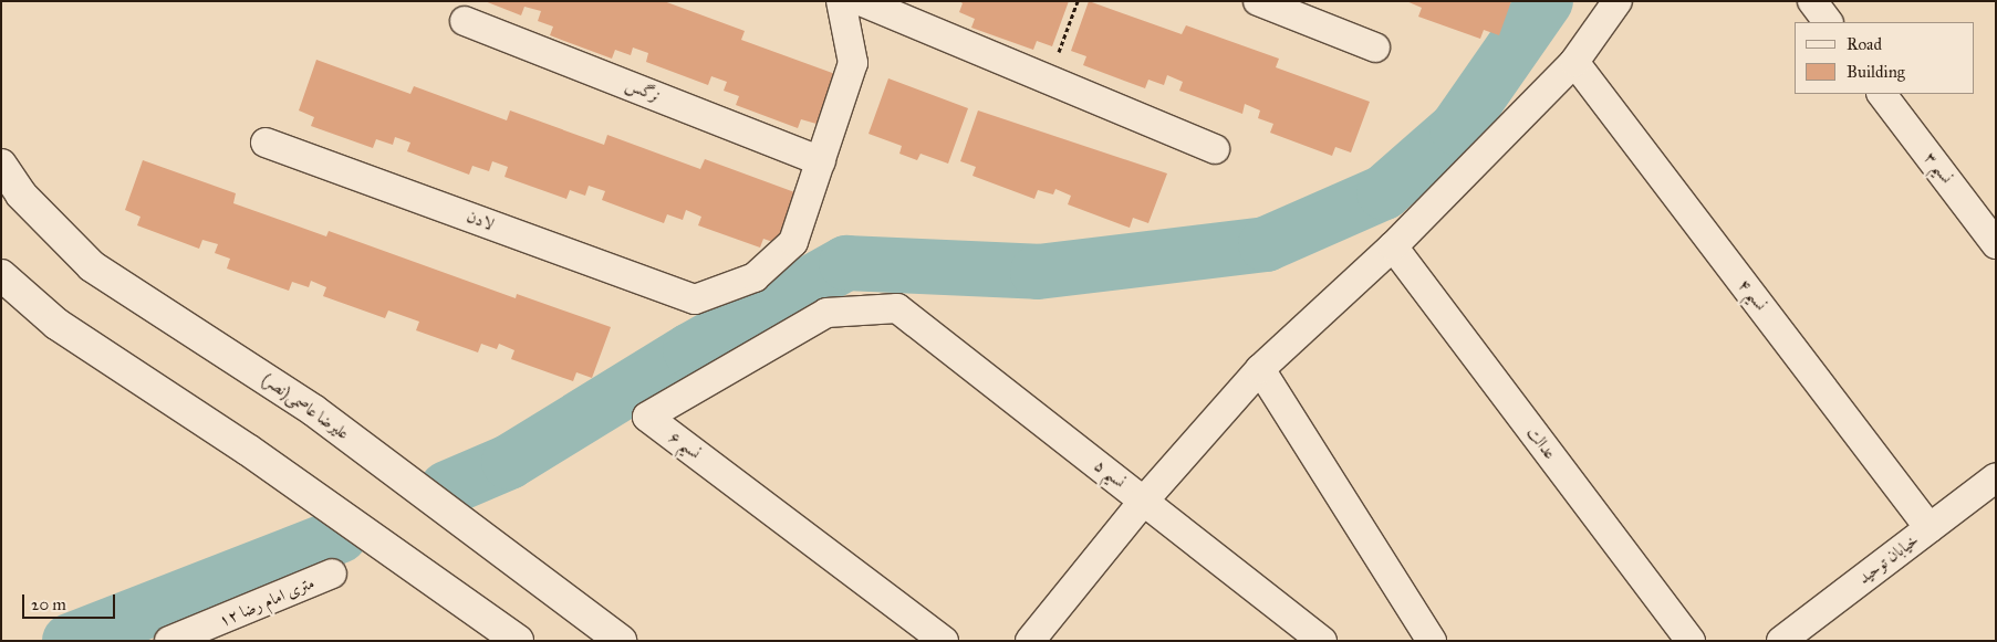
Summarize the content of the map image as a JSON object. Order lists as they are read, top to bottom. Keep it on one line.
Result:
{"streets":{"street":["نرگس","نسیم ۳","لادن","نسیم ۴","علیرضا عاصمی(نصر)","عدالت","نسیم ۶","نسیم ۵","خیابان توحید","۱۲ متری امام رضا"]},"crossings":[["نرگس","لادن"],["نسیم ۴","خیابان توحید"],["نسیم ۶","نسیم ۵"]],"legend":["Road","Building"],"scale_bar":"20 m"}
